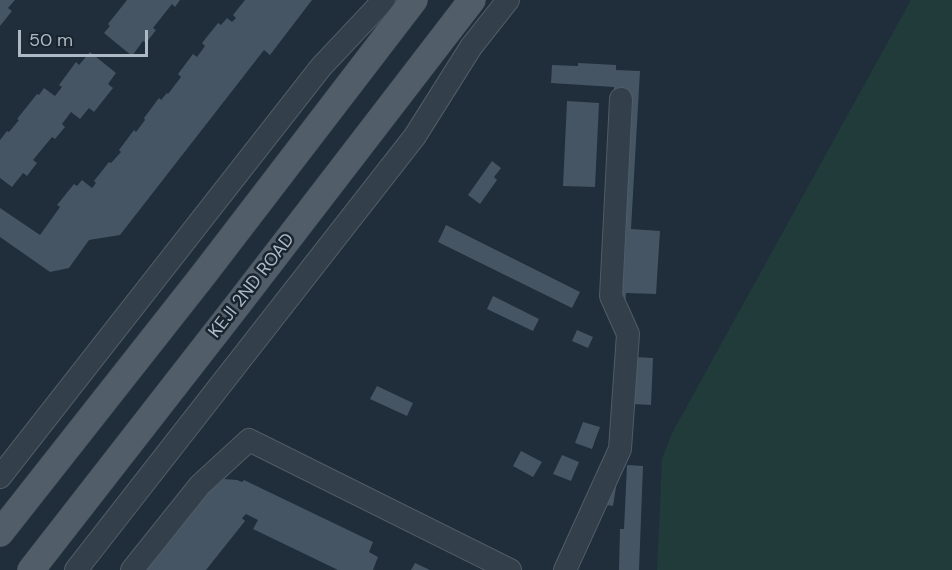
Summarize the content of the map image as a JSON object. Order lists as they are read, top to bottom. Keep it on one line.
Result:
{"streets":{"main road":["KEJI 2ND ROAD"]},"scale_bar":"50 m"}
